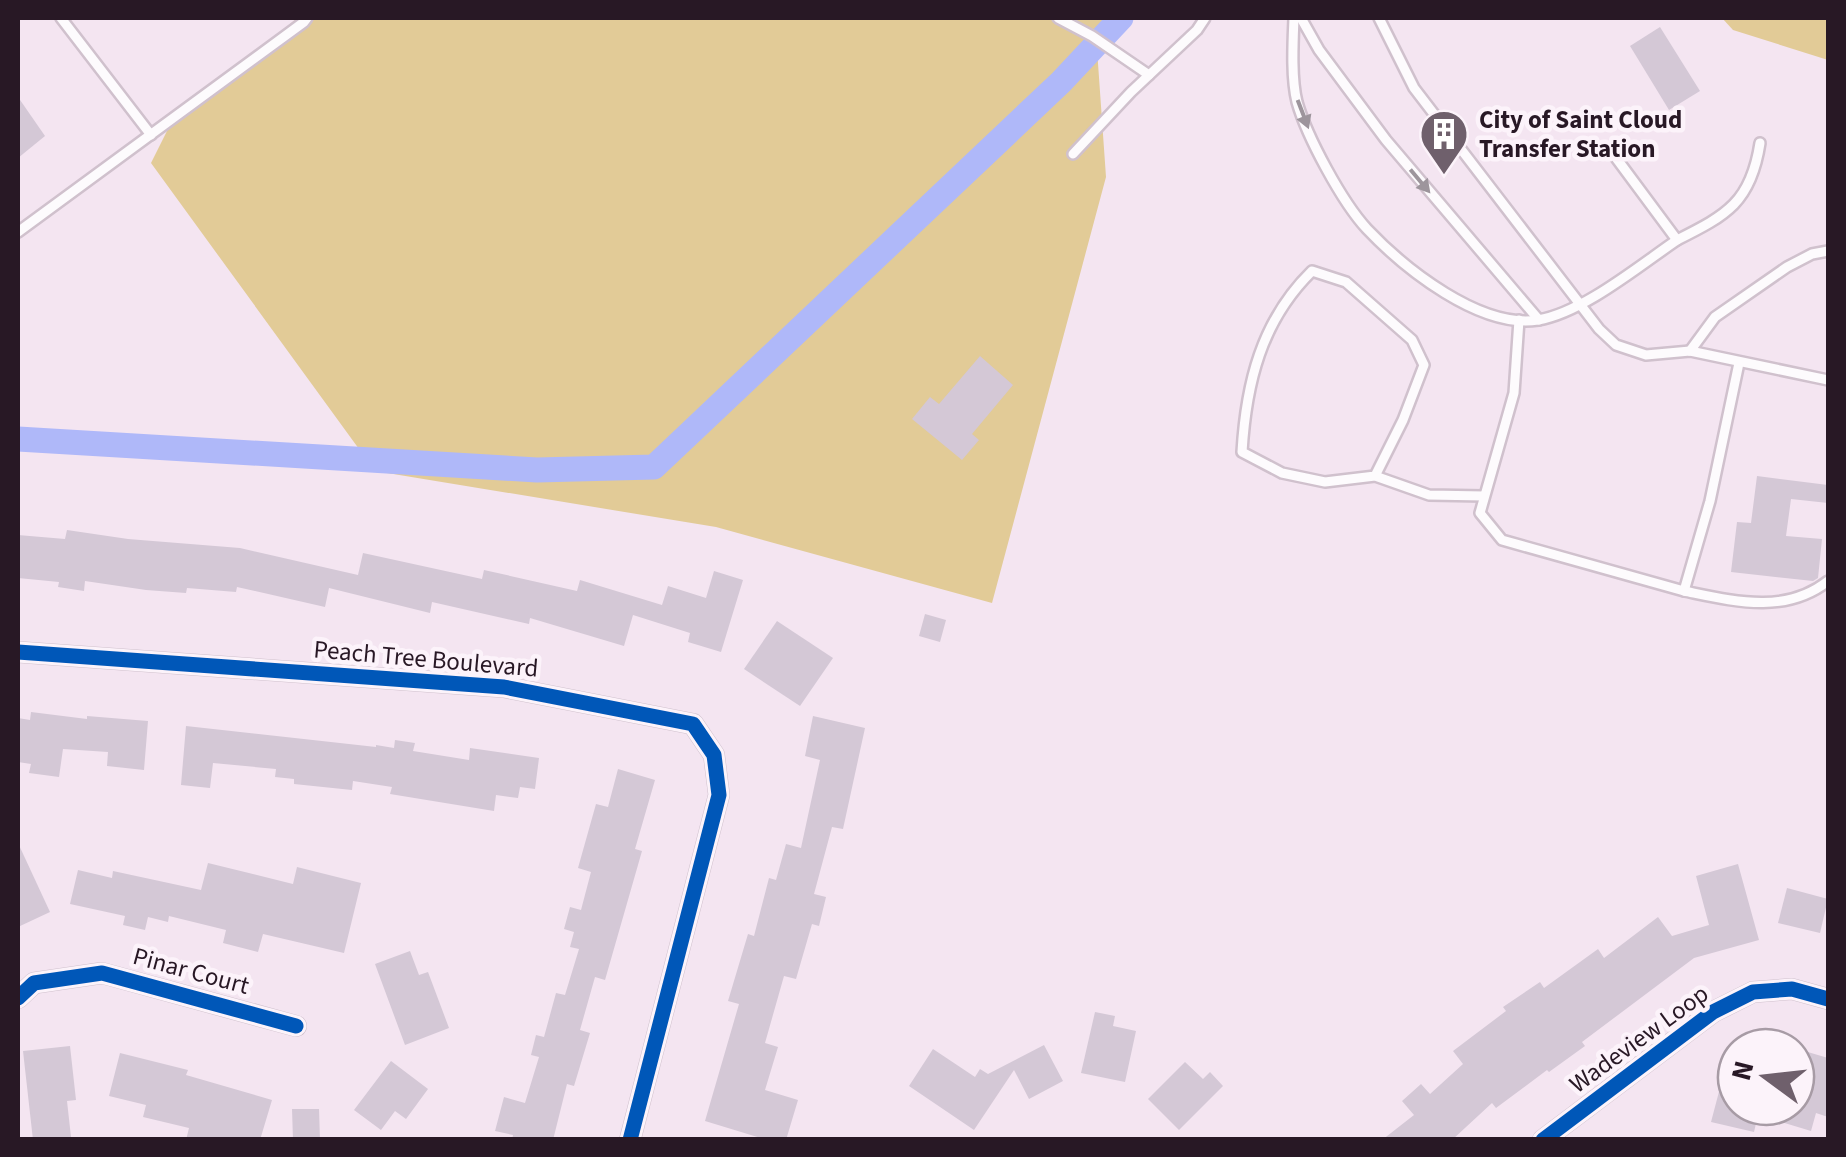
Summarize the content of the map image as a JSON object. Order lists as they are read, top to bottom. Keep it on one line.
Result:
{"streets":{"street":["Peach Tree Boulevard","Pinar Court","Wadeview Loop"]},"places":{"building":["City of Saint Cloud Transfer Station"]},"north":"left"}
